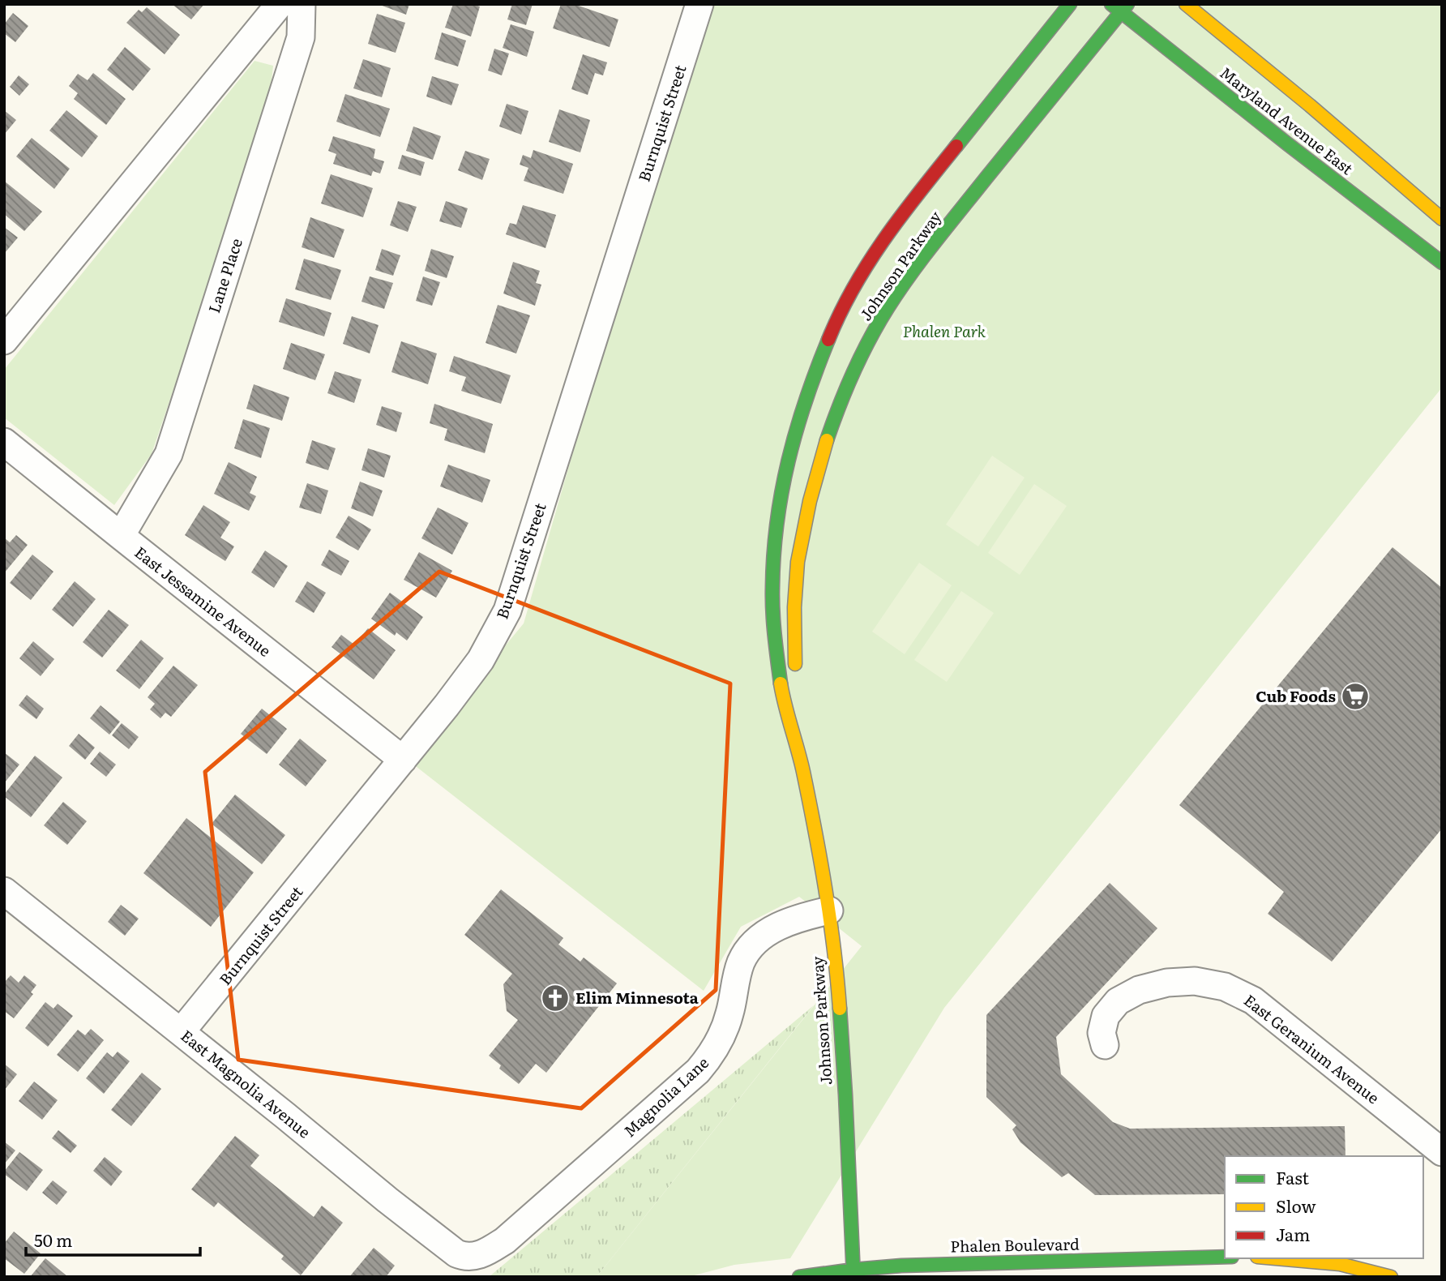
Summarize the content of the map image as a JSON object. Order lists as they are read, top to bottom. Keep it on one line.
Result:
{"streets":{"street":["Maryland Avenue East","Burnquist Street","Johnson Parkway","Lane Place","East Jessamine Avenue","East Geranium Avenue","East Magnolia Avenue","Magnolia Lane","Phalen Boulevard"]},"crossings":[["Maryland Avenue East","Johnson Parkway"],["Burnquist Street","East Jessamine Avenue"],["Burnquist Street","East Magnolia Avenue"],["Johnson Parkway","Magnolia Lane"],["Johnson Parkway","Phalen Boulevard"],["Lane Place","East Jessamine Avenue"],["East Magnolia Avenue","Magnolia Lane"]],"parks":["Phalen Park"],"places":{"supermarket":["Cub Foods"],"church":["Elim Minnesota"]},"legend":["Fast","Slow","Jam"],"scale_bar":"50 m"}
